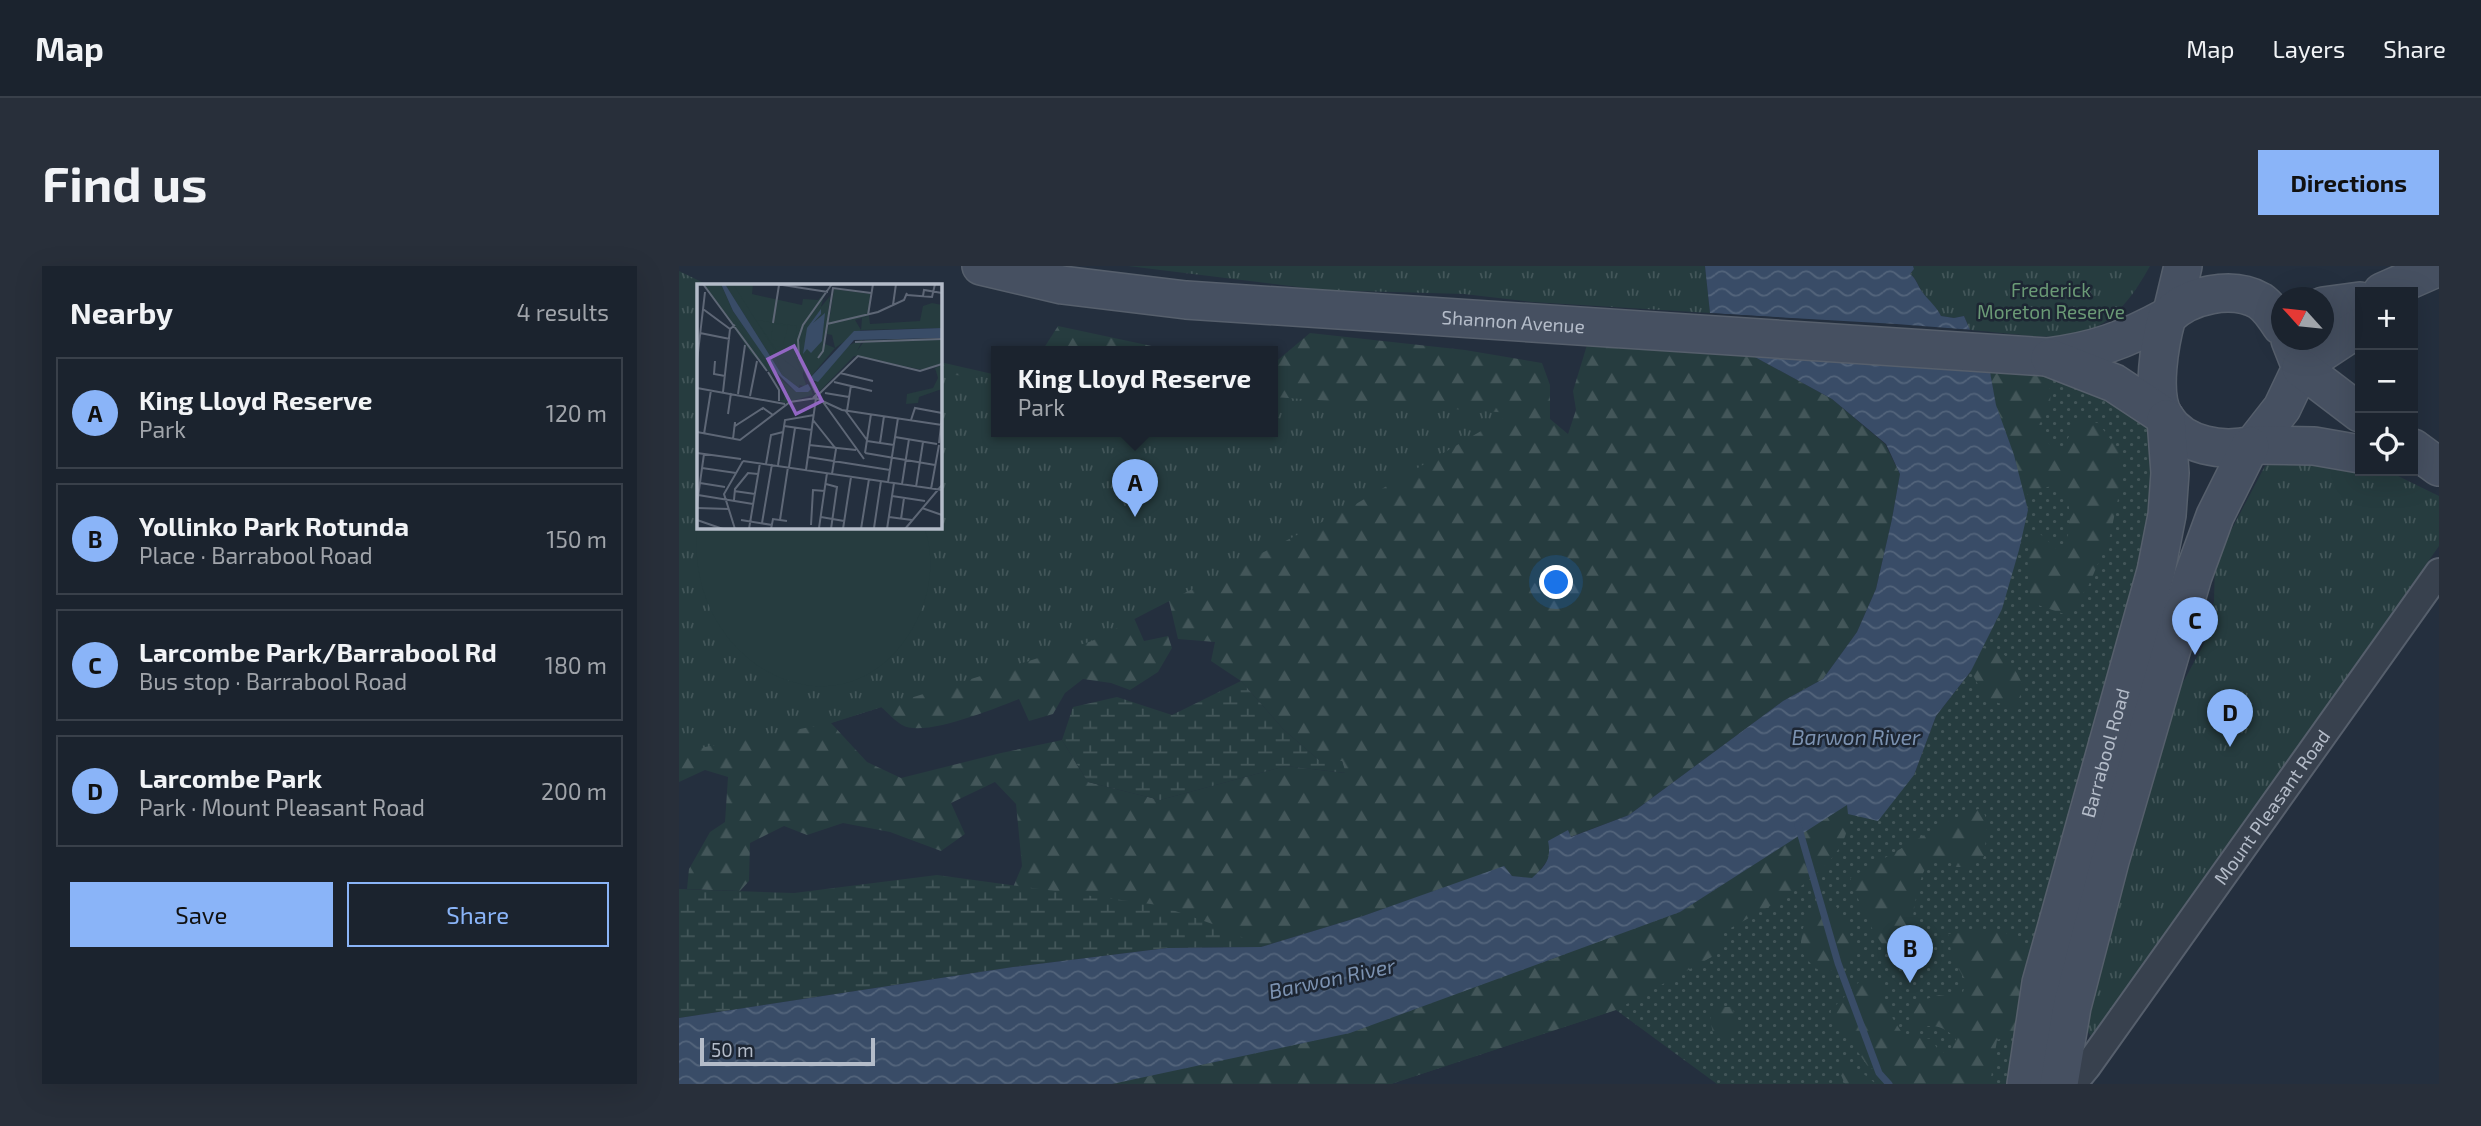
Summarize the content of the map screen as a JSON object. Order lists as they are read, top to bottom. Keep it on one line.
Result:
{"streets":{"main road":["Shannon Avenue","Barrabool Road"],"street":["Mount Pleasant Road"]},"crossings":[["Shannon Avenue","Barrabool Road"]],"water":["Barwon River"],"parks":["Frederick Moreton Reserve"],"scale_bar":"50 m","north":"top left","page":{"header":"Map","nav":["Map","Layers","Share"],"buttons":["Directions",["Save","Share"]],"title":"Find us","heading":["Nearby","4 results"],"map_buttons":["+","−"],"popup":["King Lloyd Reserve","Park"],"list":[{"mark":"A","name":"King Lloyd Reserve","note":"Park","value":"120 m"},{"mark":"B","name":"Yollinko Park Rotunda","note":"Place · Barrabool Road","value":"150 m"},{"mark":"C","name":"Larcombe Park/Barrabool Rd","note":"Bus stop · Barrabool Road","value":"180 m"},{"mark":"D","name":"Larcombe Park","note":"Park · Mount Pleasant Road","value":"200 m"}],"pins":["A","C","D","B"],"scale":"50 m"}}
